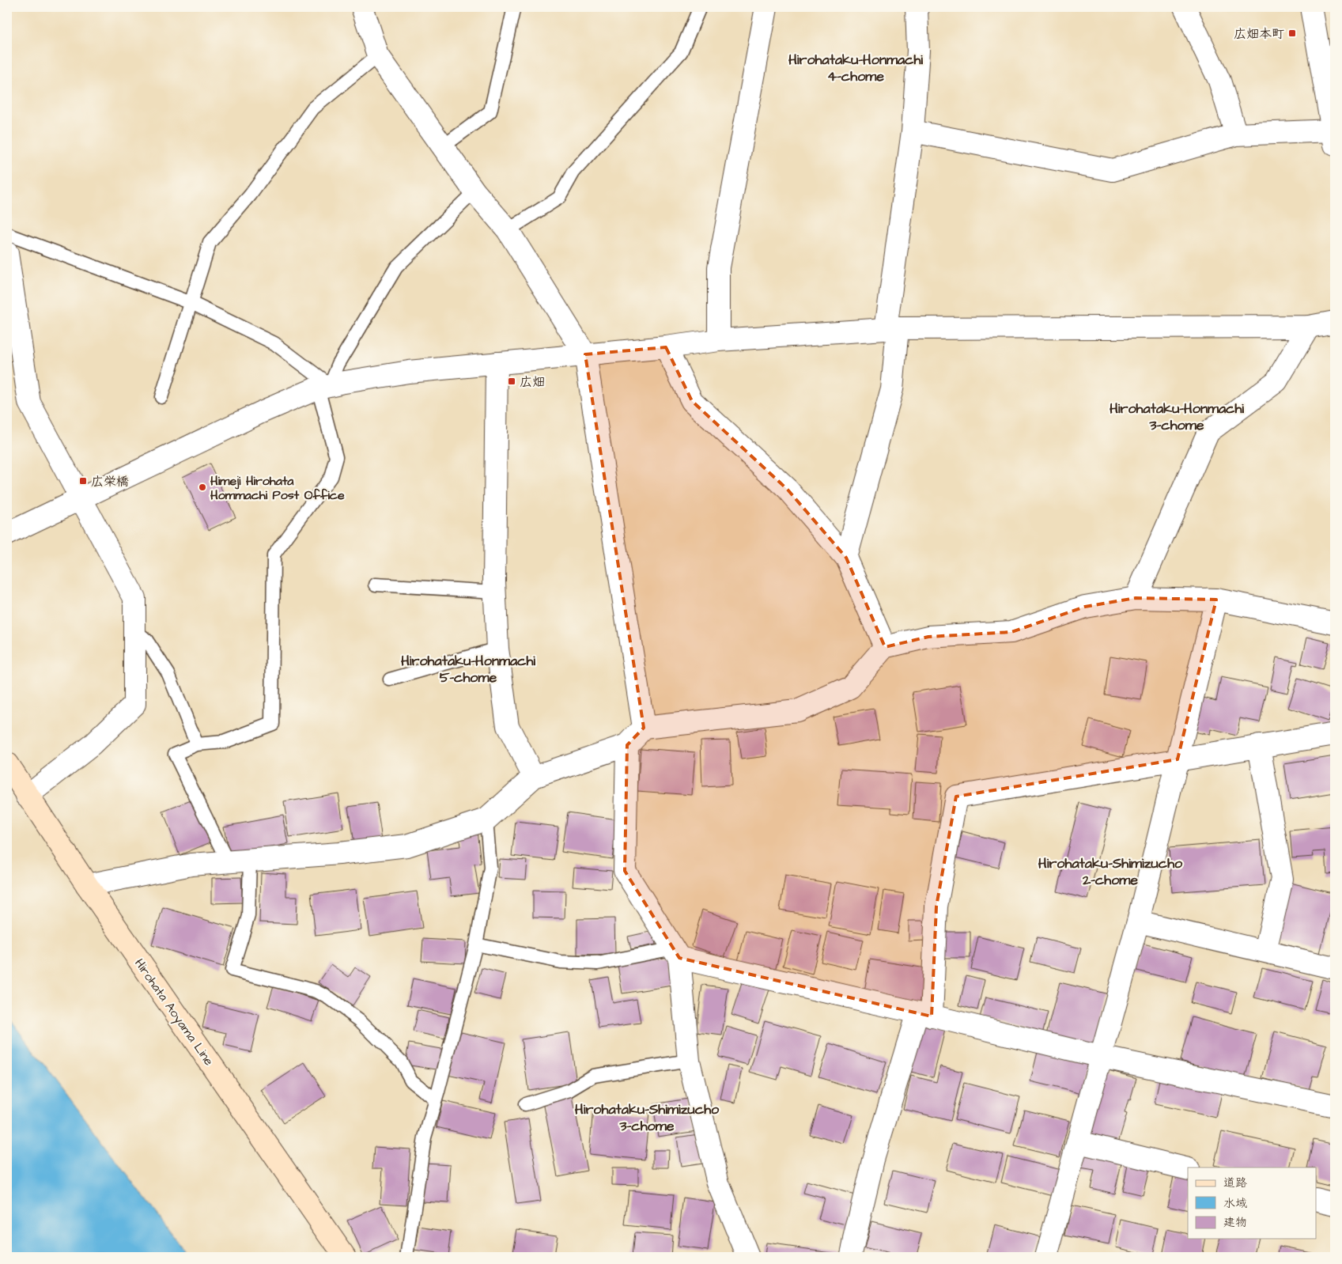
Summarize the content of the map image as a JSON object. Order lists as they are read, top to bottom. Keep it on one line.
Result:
{"streets":{"main road":["Hirohata Aoyama Line"]},"districts":["Hirohataku-Honmachi 4-chome","Hirohataku-Honmachi 3-chome","Hirohataku-Honmachi 5-chome","Hirohataku-Shimizucho 2-chome","Hirohataku-Shimizucho 3-chome"],"places":{"transit":["広畑本町","広畑","広栄橋"],"other":["Himeji Hirohata Hommachi Post Office"]},"legend":["道路","水域","建物"]}
